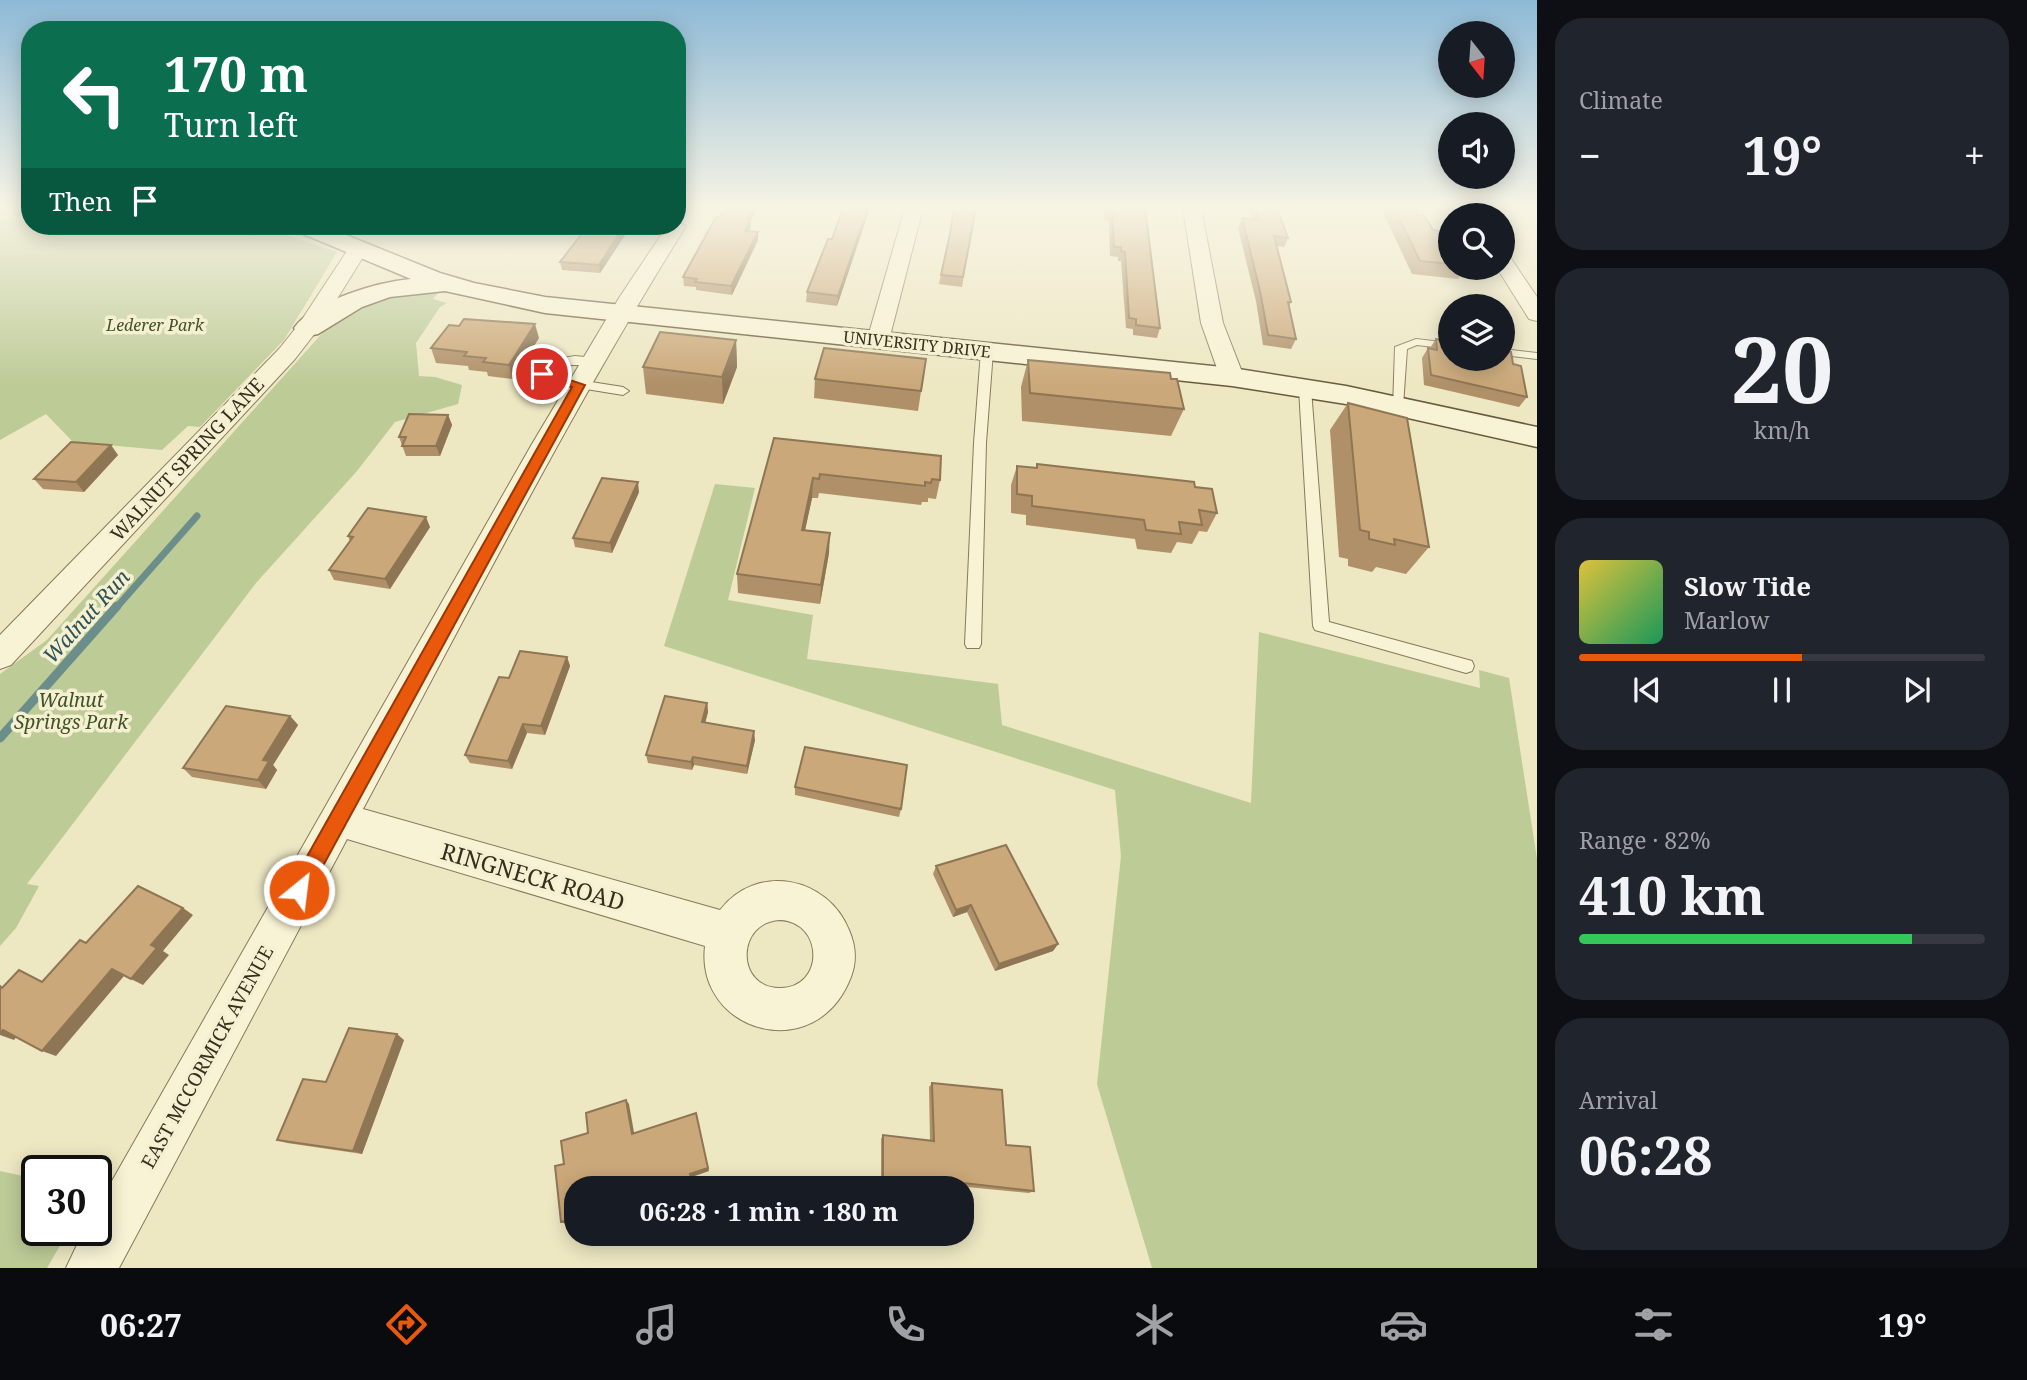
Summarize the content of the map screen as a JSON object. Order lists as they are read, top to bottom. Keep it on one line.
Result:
{"streets":{"main road":["UNIVERSITY DRIVE"],"street":["WALNUT SPRING LANE","RINGNECK ROAD","EAST MCCORMICK AVENUE"]},"crossings":[["UNIVERSITY DRIVE","EAST MCCORMICK AVENUE"],["RINGNECK ROAD","EAST MCCORMICK AVENUE"]],"water":["Walnut Run"],"parks":["Lederer Park","Walnut Springs Park"],"north":"bottom","page":{"tile":["Climate",["20","km/h"],["Range · 82%","410 km"],["Arrival","06:28"]],"turn":["170 m","Turn left"],"heat":["−","19°","+"],"then":"Then","song":["Slow Tide","Marlow"],"limit":"30","trip":"06:28 · 1 min · 180 m","tabs":["06:27","19°"]}}
